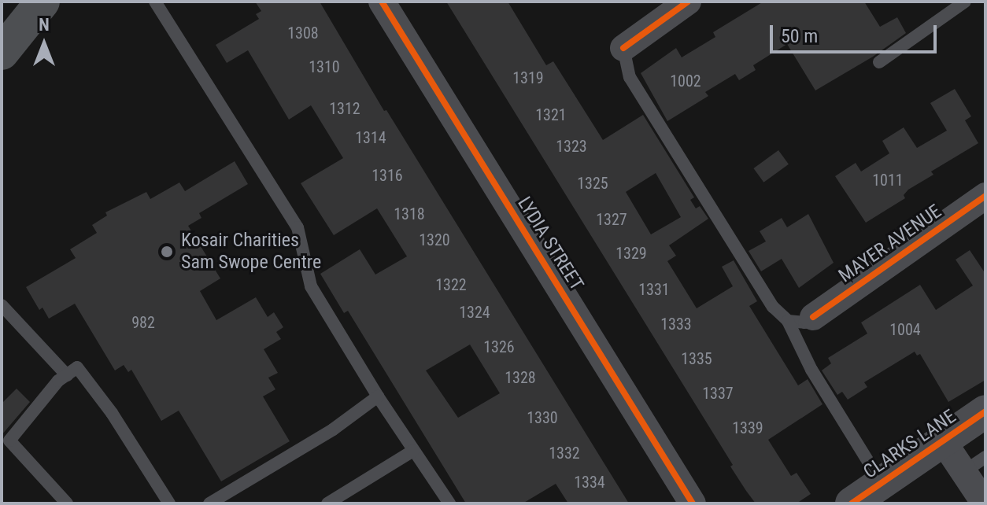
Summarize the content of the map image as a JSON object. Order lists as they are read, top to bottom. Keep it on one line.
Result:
{"streets":{"street":["LYDIA STREET","MAYER AVENUE","CLARKS LANE"]},"places":["Kosair Charities Sam Swope Centre"],"house_numbers":["1308","1310","1319","1002","1312","1321","1314","1323","1316","1011","1325","1318","1327","1320","1329","1322","1331","1324","982","1333","1004","1326","1335","1328","1337","1330","1339","1332","1334"],"scale_bar":"50 m","north":"top"}
